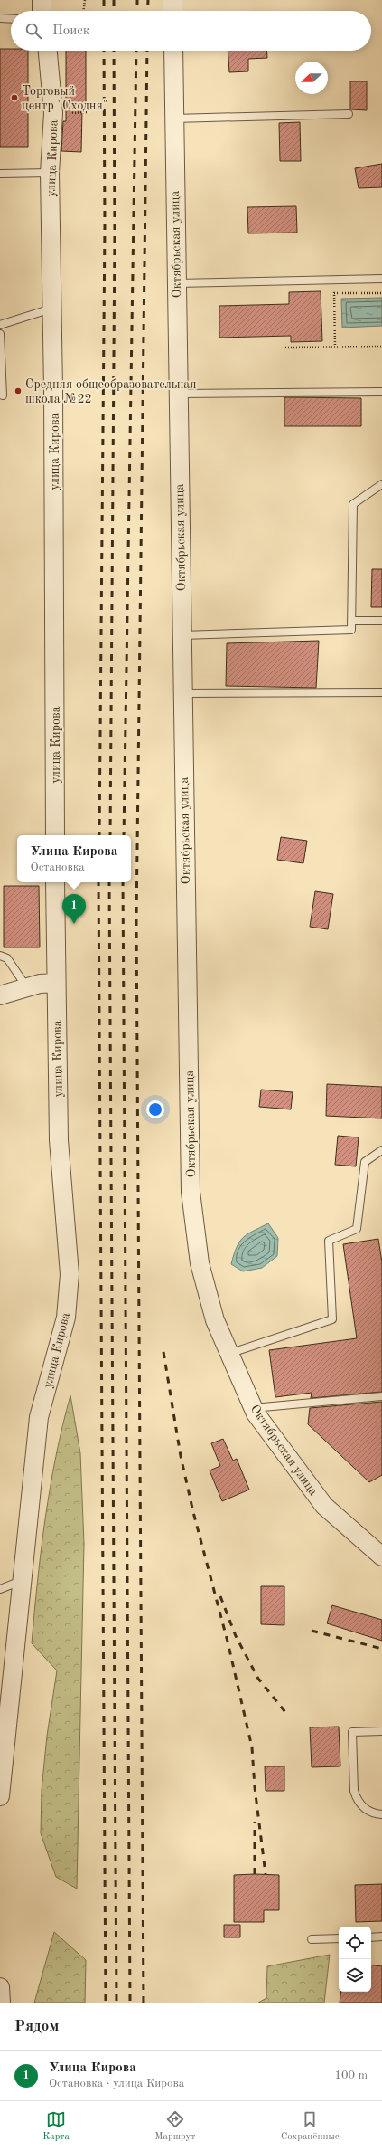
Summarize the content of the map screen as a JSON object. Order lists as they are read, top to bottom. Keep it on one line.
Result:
{"streets":{"street":["улица Кирова","Октябрьская улица"]},"places":["Торговый центр \"Сходня\"","Средняя общеобразовательная школа №22"],"north":"left","page":{"search":"Поиск","popup":["Улица Кирова","Остановка"],"pins":"1","heading":"Рядом","list":[{"mark":"1","name":"Улица Кирова","note":"Остановка · улица Кирова","value":"100 m"}],"nav":["Карта","Маршрут","Сохранённые"]}}
